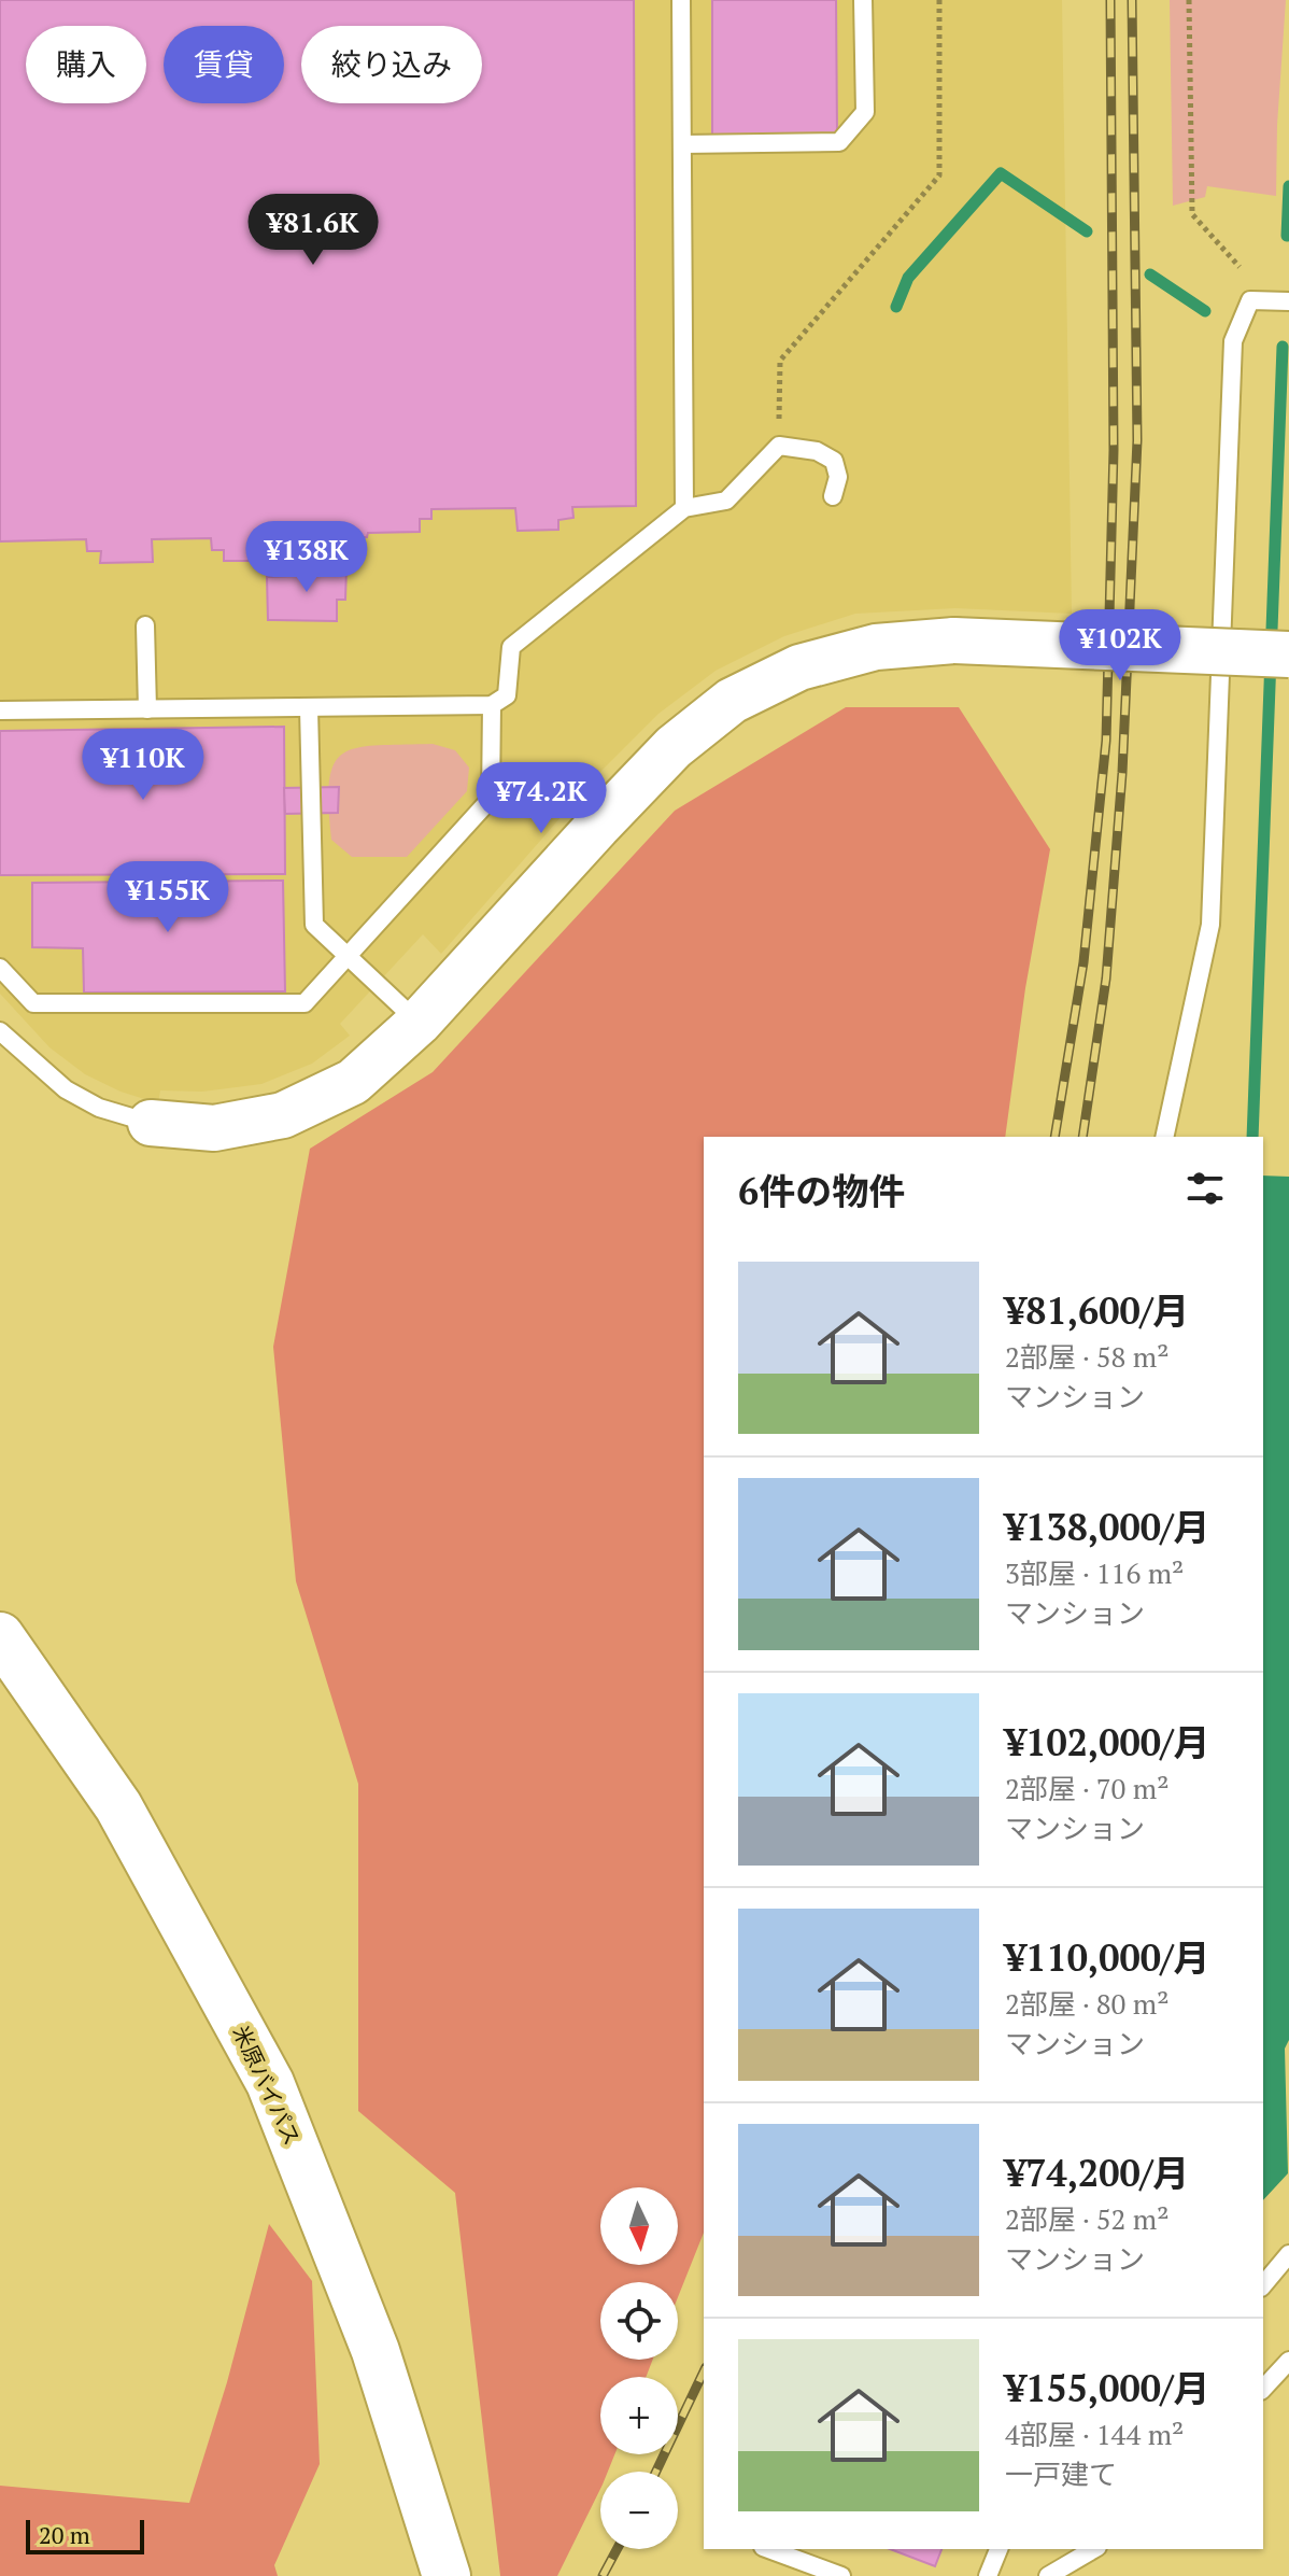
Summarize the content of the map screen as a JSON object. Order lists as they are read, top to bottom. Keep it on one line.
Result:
{"streets":{"highway":["米原バイパス"]},"scale_bar":"20 m","north":"bottom","page":{"chip":["購入","賃貸","絞り込み"],"price":["¥81.6K","¥138K","¥102K","¥110K","¥74.2K","¥155K"],"heading":"6件の物件","list":[{"name":"¥81,600/月","note":"2部屋 · 58 m² · マンション"},{"name":"¥138,000/月","note":"3部屋 · 116 m² · マンション"},{"name":"¥102,000/月","note":"2部屋 · 70 m² · マンション"},{"name":"¥110,000/月","note":"2部屋 · 80 m² · マンション"},{"name":"¥74,200/月","note":"2部屋 · 52 m² · マンション"},{"name":"¥155,000/月","note":"4部屋 · 144 m² · 一戸建て"}],"map_buttons":["+","−"],"scale":"20 m"}}
